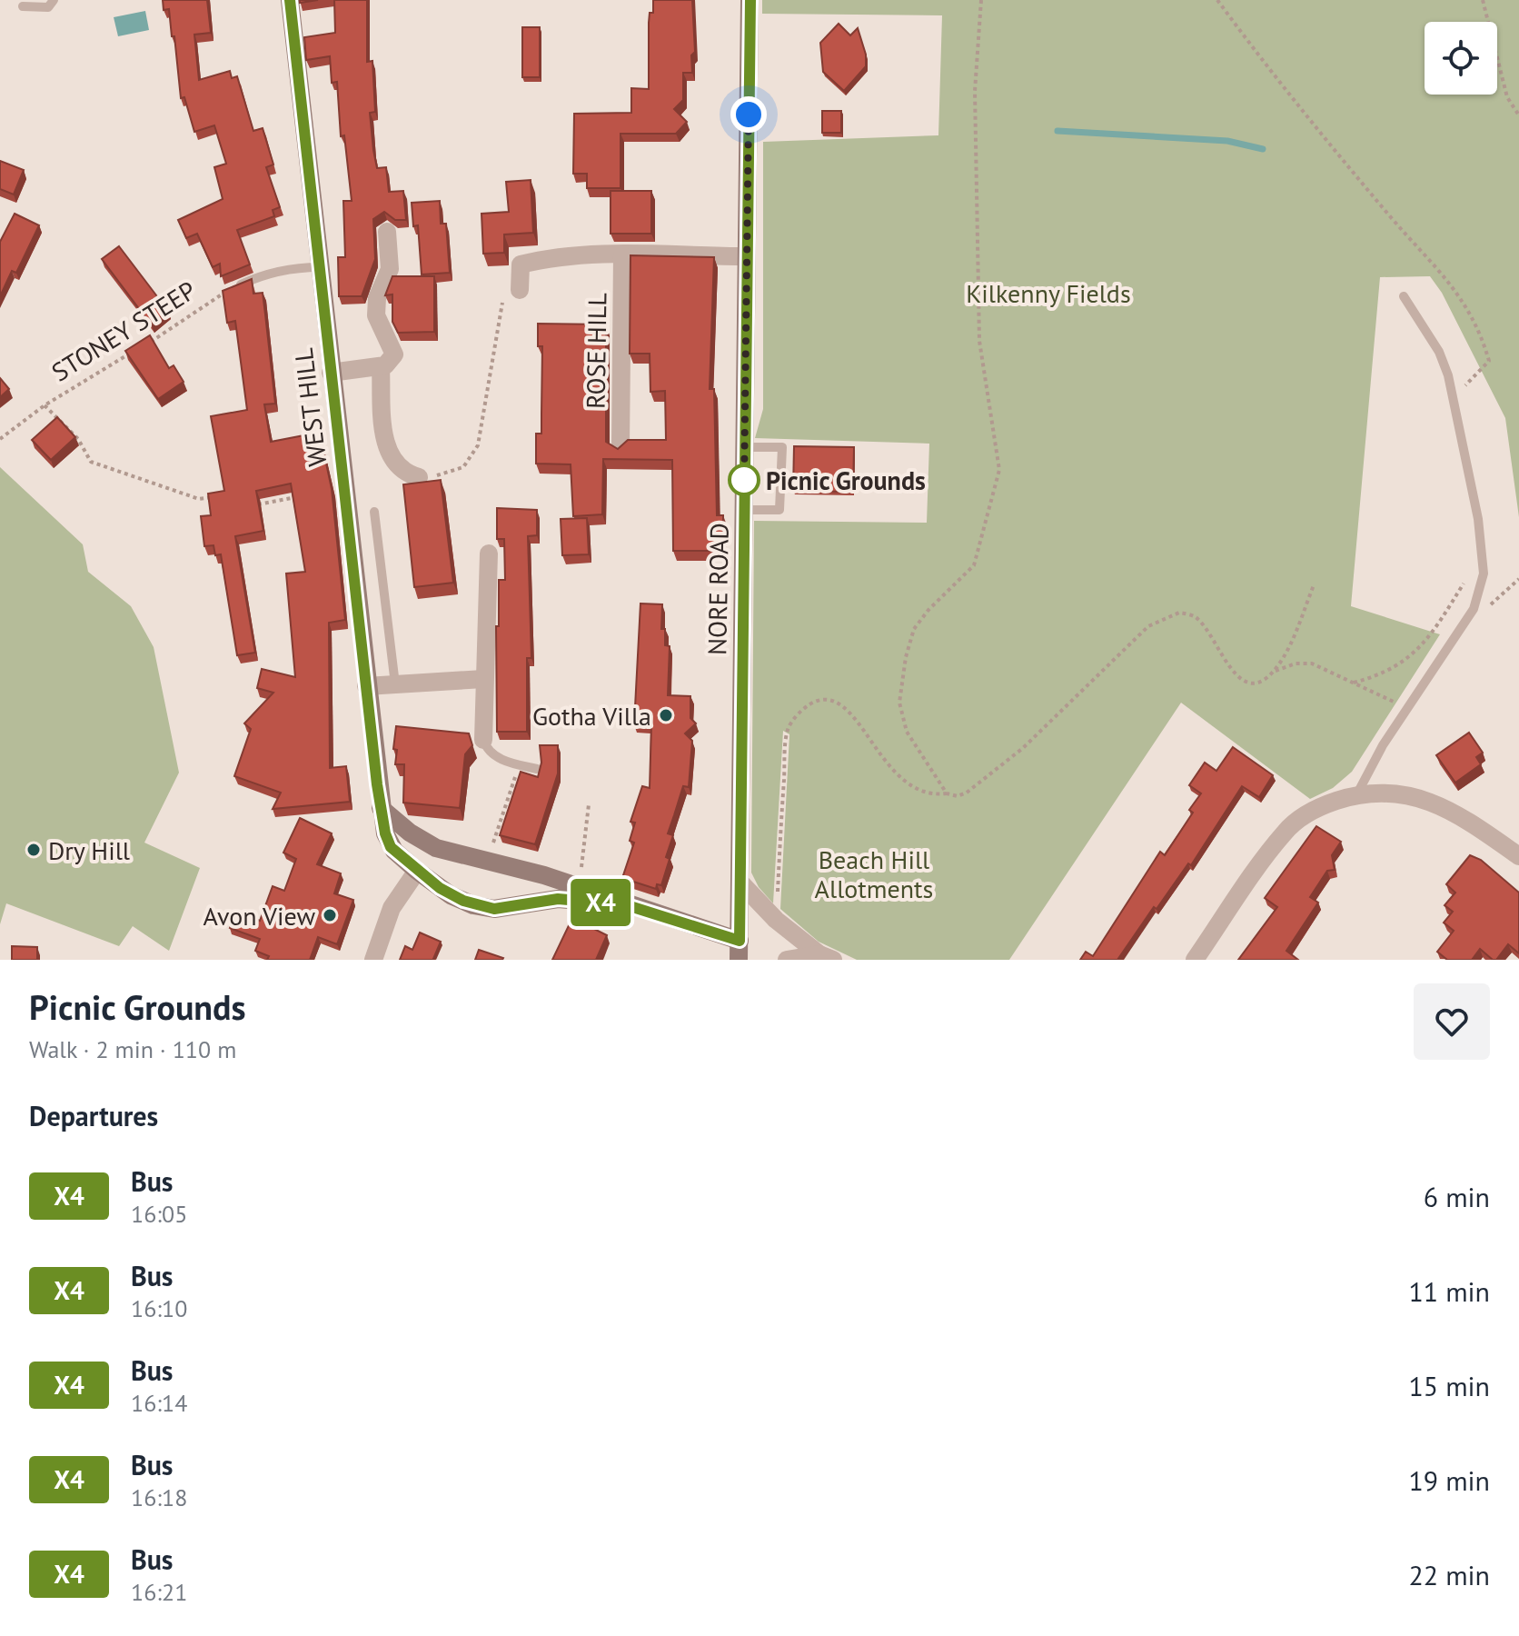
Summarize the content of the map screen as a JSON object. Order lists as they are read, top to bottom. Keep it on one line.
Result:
{"streets":{"street":["ROSE HILL","WEST HILL","NORE ROAD"],"lane":["STONEY STEEP"]},"crossings":[["STONEY STEEP","WEST HILL"],["ROSE HILL","NORE ROAD"],["WEST HILL","NORE ROAD"]],"parks":["Kilkenny Fields","Beach Hill Allotments"],"places":["Picnic Grounds","Gotha Villa","Dry Hill","Avon View"],"lines":["bus line X4"],"page":{"on_map":"X4","heading":[["Picnic Grounds","Walk · 2 min · 110 m"],"Departures"],"list":[{"mark":"X4","name":"Bus","note":"16:05","value":"6 min"},{"mark":"X4","name":"Bus","note":"16:10","value":"11 min"},{"mark":"X4","name":"Bus","note":"16:14","value":"15 min"},{"mark":"X4","name":"Bus","note":"16:18","value":"19 min"},{"mark":"X4","name":"Bus","note":"16:21","value":"22 min"}]}}
